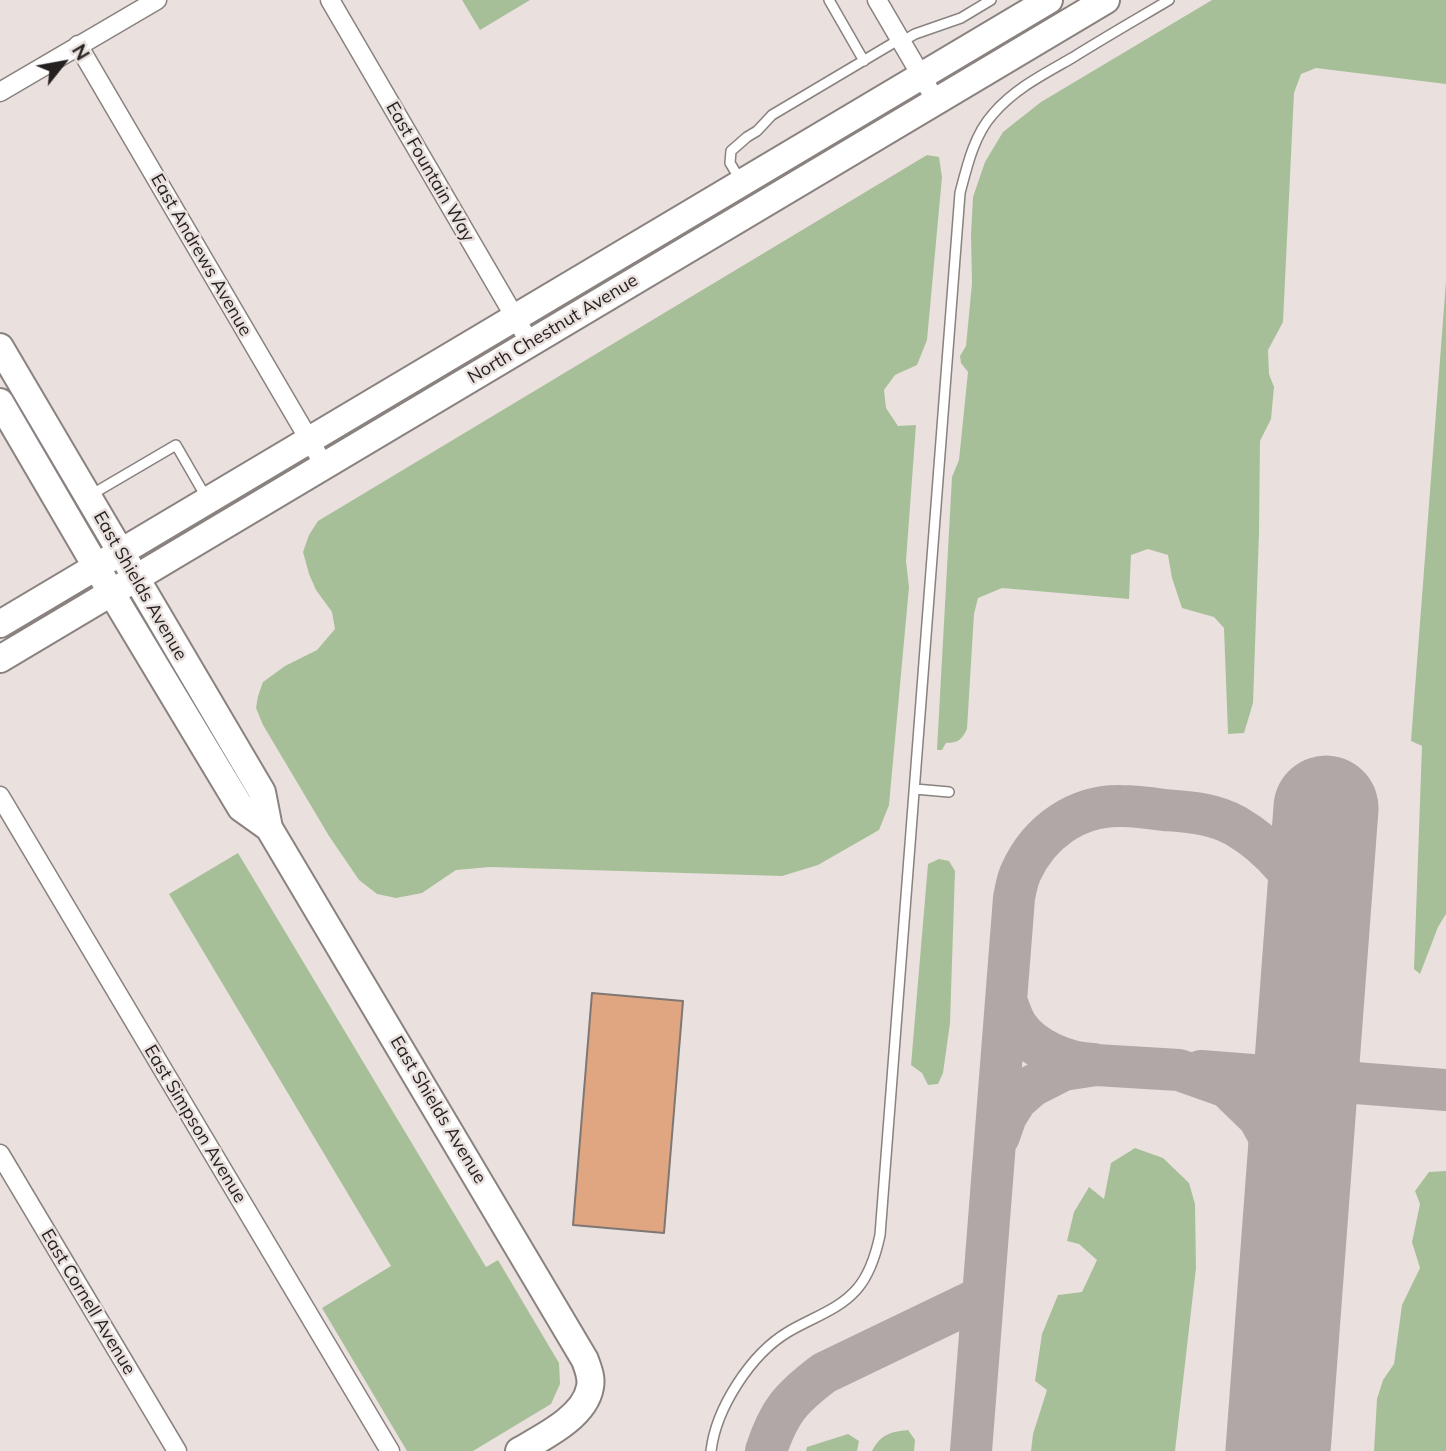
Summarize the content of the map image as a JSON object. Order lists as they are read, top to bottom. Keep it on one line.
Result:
{"streets":{"main road":["North Chestnut Avenue","East Shields Avenue"],"street":["East Fountain Way","East Andrews Avenue","East Simpson Avenue","East Cornell Avenue"]},"crossings":[["East Fountain Way","North Chestnut Avenue"],["East Andrews Avenue","North Chestnut Avenue"],["North Chestnut Avenue","East Shields Avenue"]],"north":"top right"}
